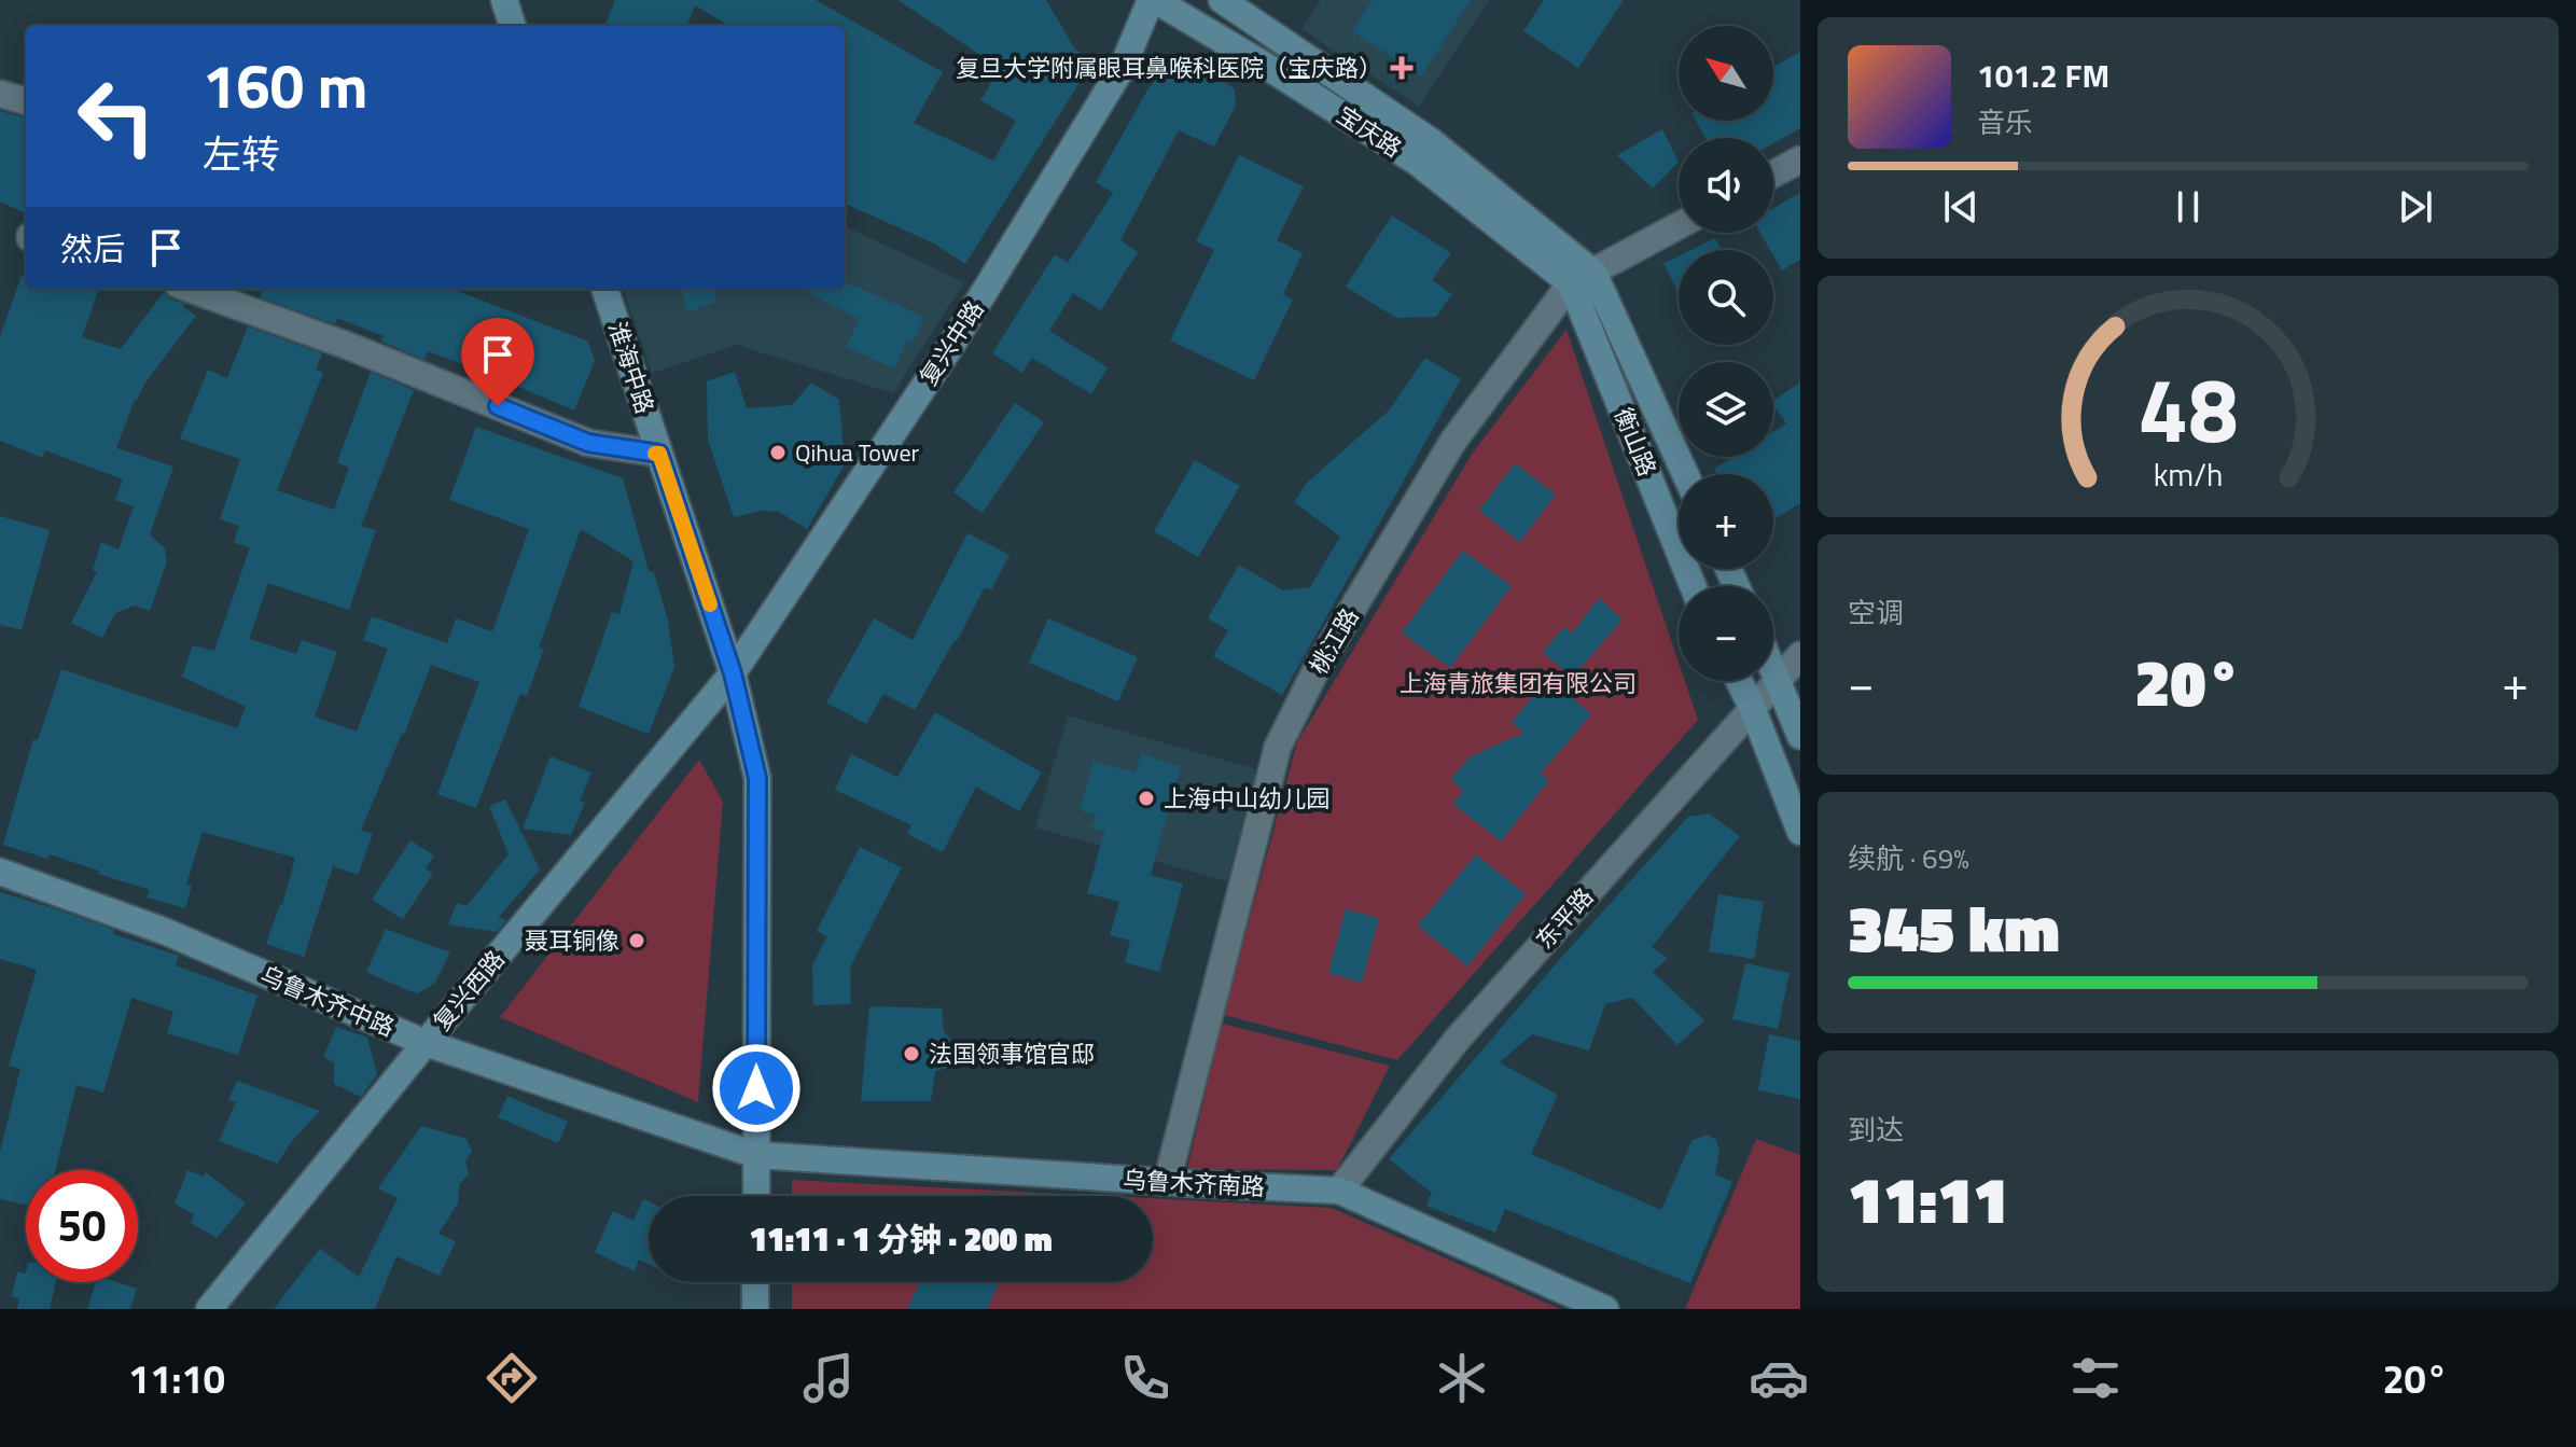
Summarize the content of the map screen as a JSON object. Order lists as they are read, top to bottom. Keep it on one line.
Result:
{"streets":{"main road":["宝庆路","复兴中路","淮海中路","衡山路","复兴西路","乌鲁木齐中路","乌鲁木齐南路"],"street":["桃江路","东平路"]},"crossings":[["宝庆路","复兴中路"],["宝庆路","衡山路"],["宝庆路","桃江路"],["复兴中路","淮海中路"],["复兴中路","复兴西路"],["淮海中路","复兴西路"],["淮海中路","乌鲁木齐中路"],["淮海中路","乌鲁木齐南路"],["衡山路","桃江路"],["桃江路","乌鲁木齐南路"],["东平路","乌鲁木齐南路"],["复兴西路","乌鲁木齐中路"],["乌鲁木齐中路","乌鲁木齐南路"]],"parks":["上海青旅集团有限公司"],"places":{"health":["复旦大学附属眼耳鼻喉科医院（宝庆路）"],"other":["Qihua Tower","上海中山幼儿园","聂耳铜像","法国领事馆官邸"]},"north":"top left","page":{"map_buttons":["+","−"],"turn":["160 m","左转"],"song":["101.2 FM","音乐"],"then":"然后","tile":["空调",["续航 · 69%","345 km"],["到达","11:11"]],"heat":["−","20°","+"],"limit":"50","trip":"11:11 · 1 分钟 · 200 m","tabs":["11:10","20°"],"gauge":["48","km/h"]}}
